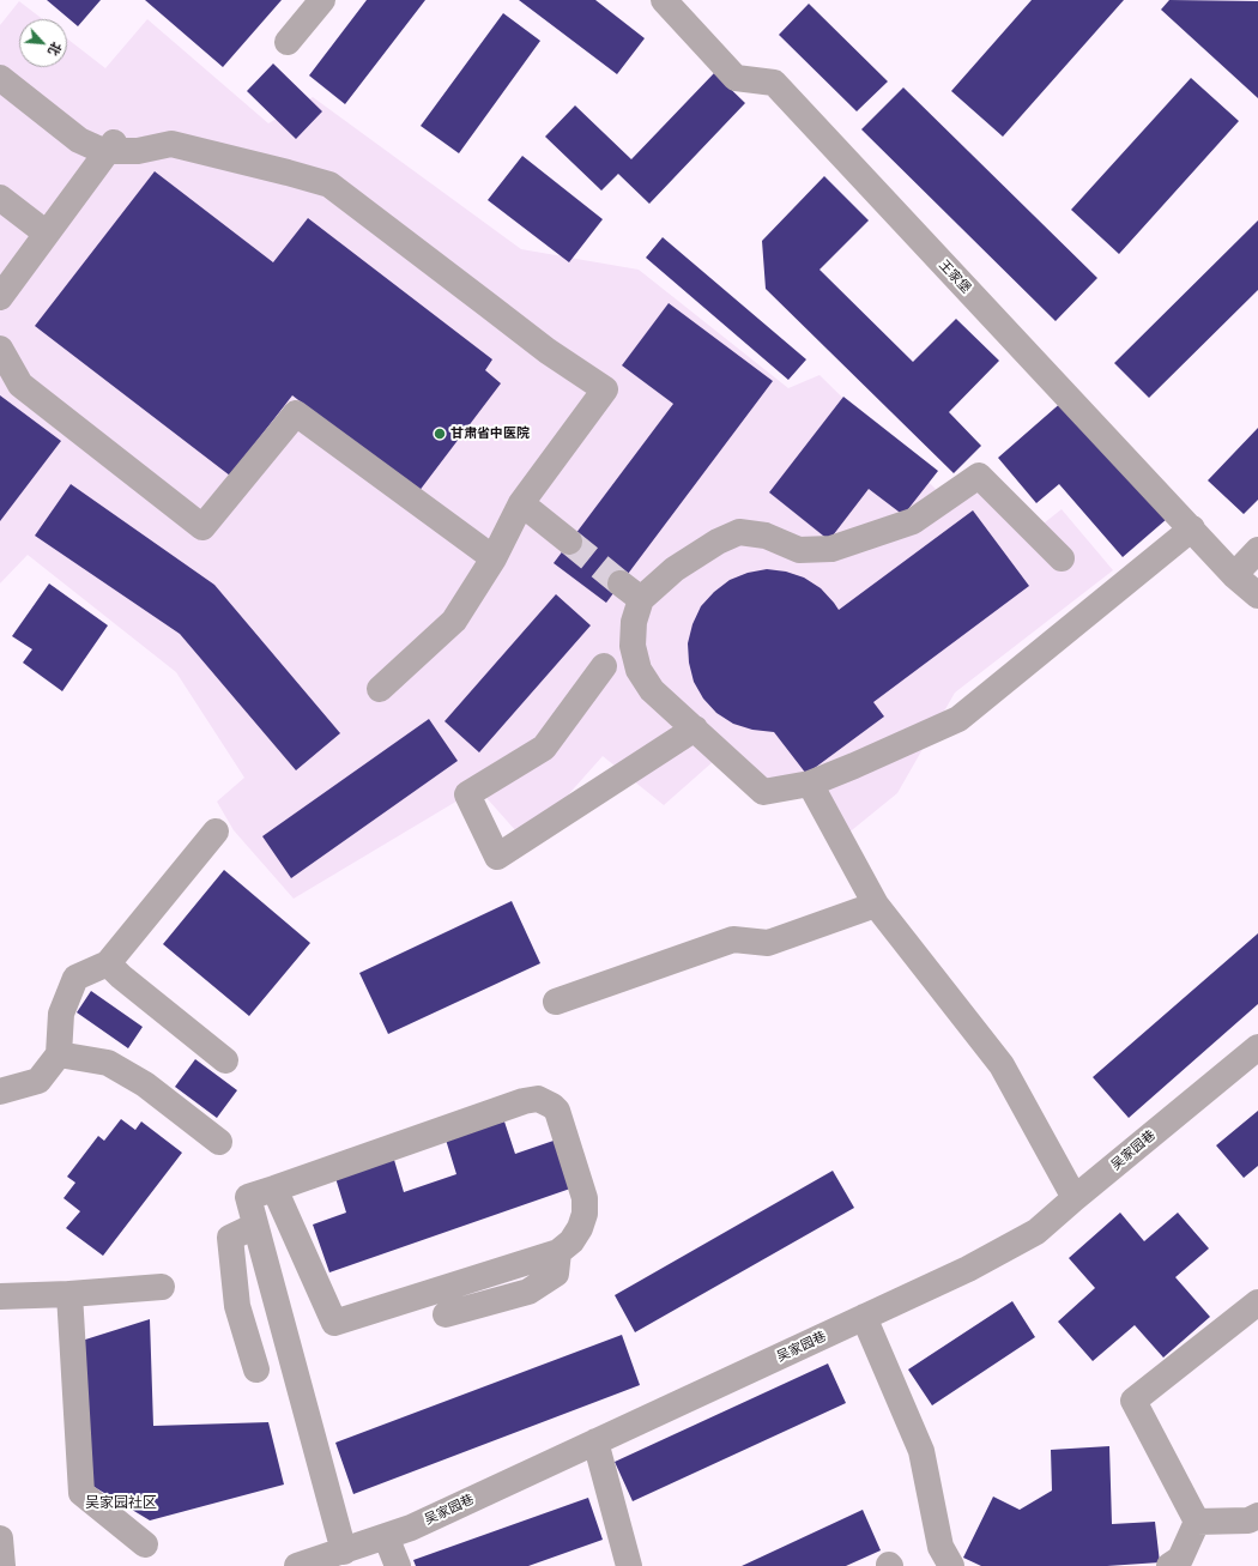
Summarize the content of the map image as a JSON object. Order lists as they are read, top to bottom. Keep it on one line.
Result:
{"streets":{"street":["王家堡","吴家园巷"]},"districts":["吴家园社区"],"places":["甘肃省中医院"],"north":"bottom right"}
